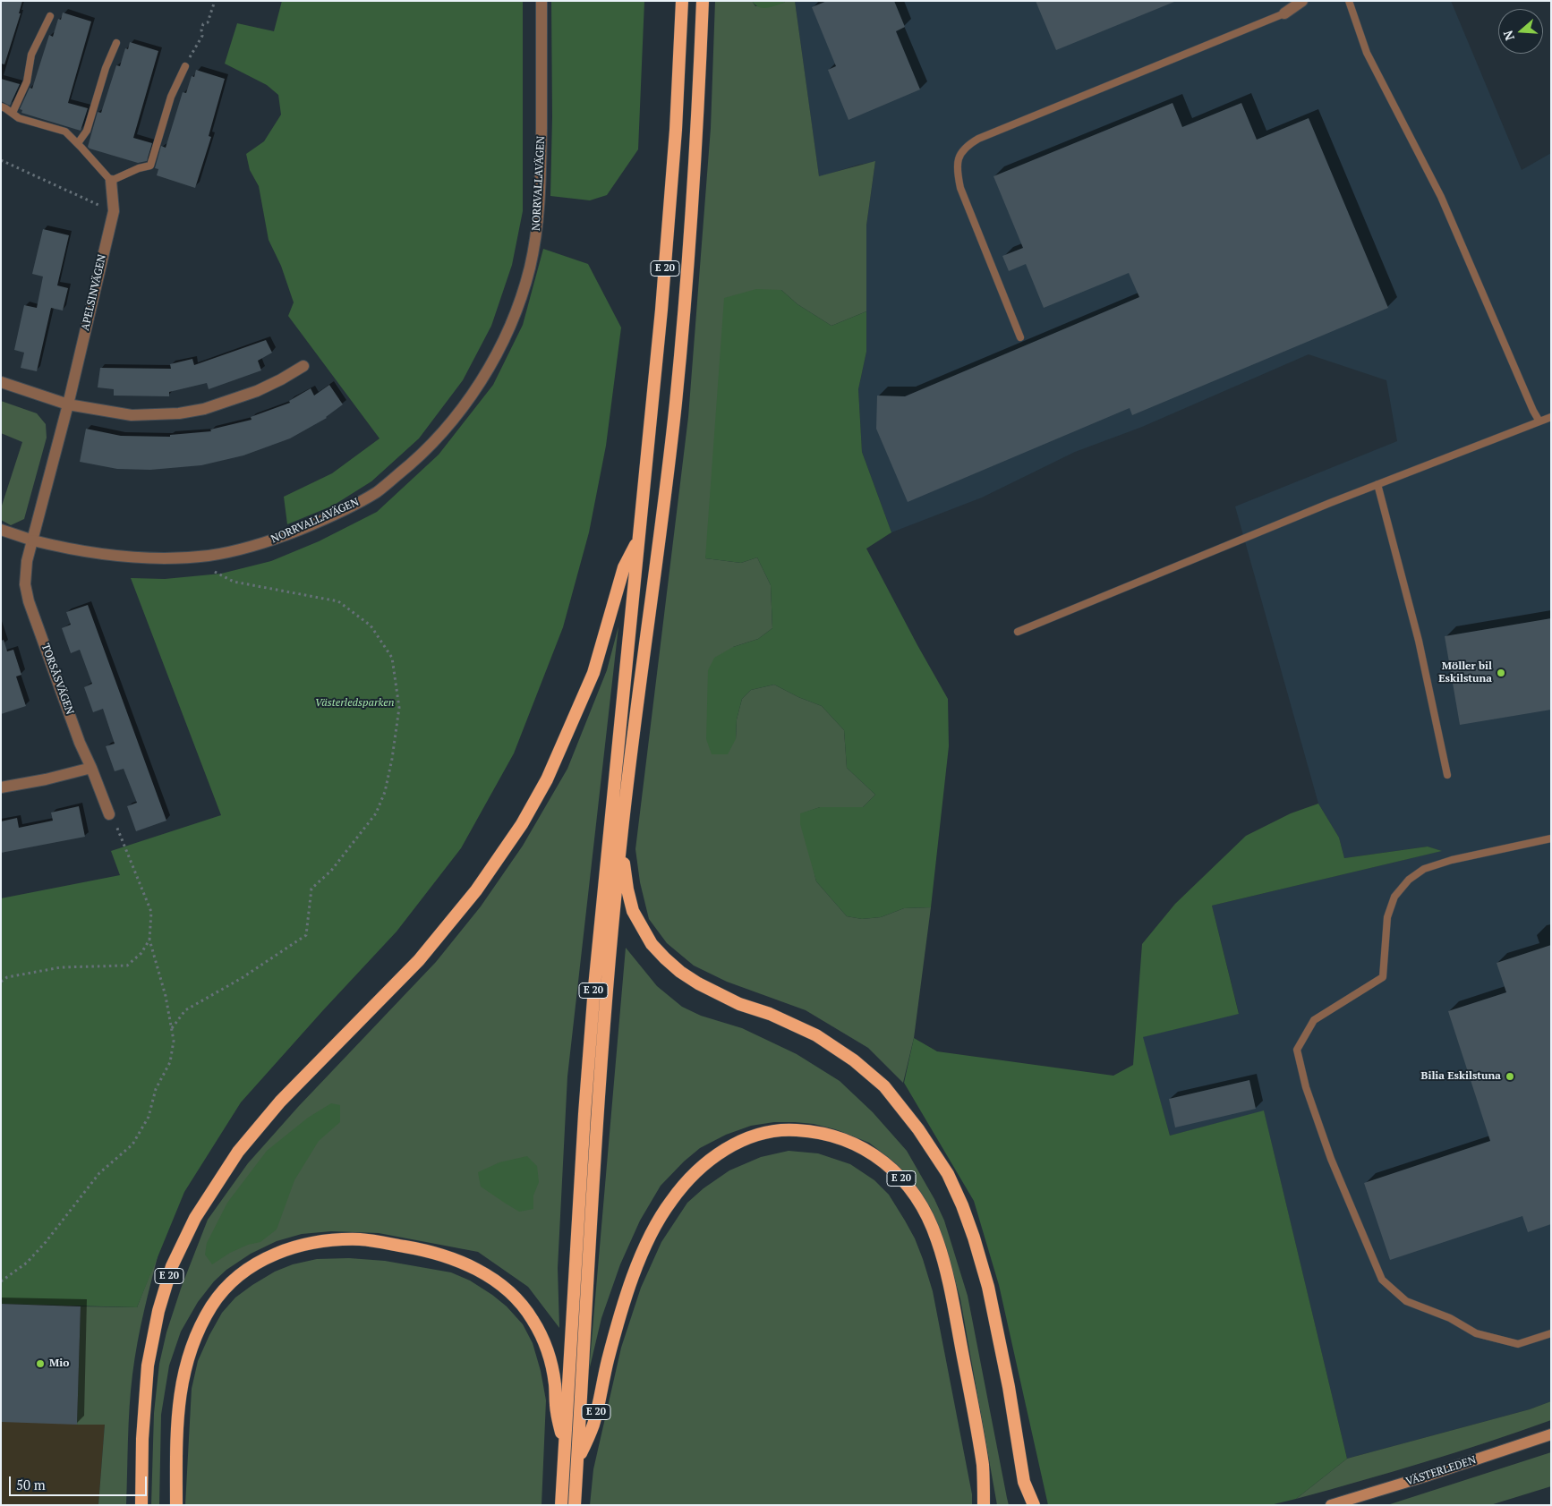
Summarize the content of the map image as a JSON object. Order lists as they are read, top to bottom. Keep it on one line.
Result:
{"streets":{"highway":["E 20"],"main road":["VÄSTERLEDEN"],"street":["NORRVALLAVÄGEN","APELSINVÄGEN","TORSÅSVÄGEN"]},"crossings":[["NORRVALLAVÄGEN","APELSINVÄGEN"],["NORRVALLAVÄGEN","TORSÅSVÄGEN"],["APELSINVÄGEN","TORSÅSVÄGEN"]],"parks":["Västerledsparken"],"places":["Möller bil Eskilstuna","Bilia Eskilstuna","Mio"],"scale_bar":"50 m","north":"left"}
